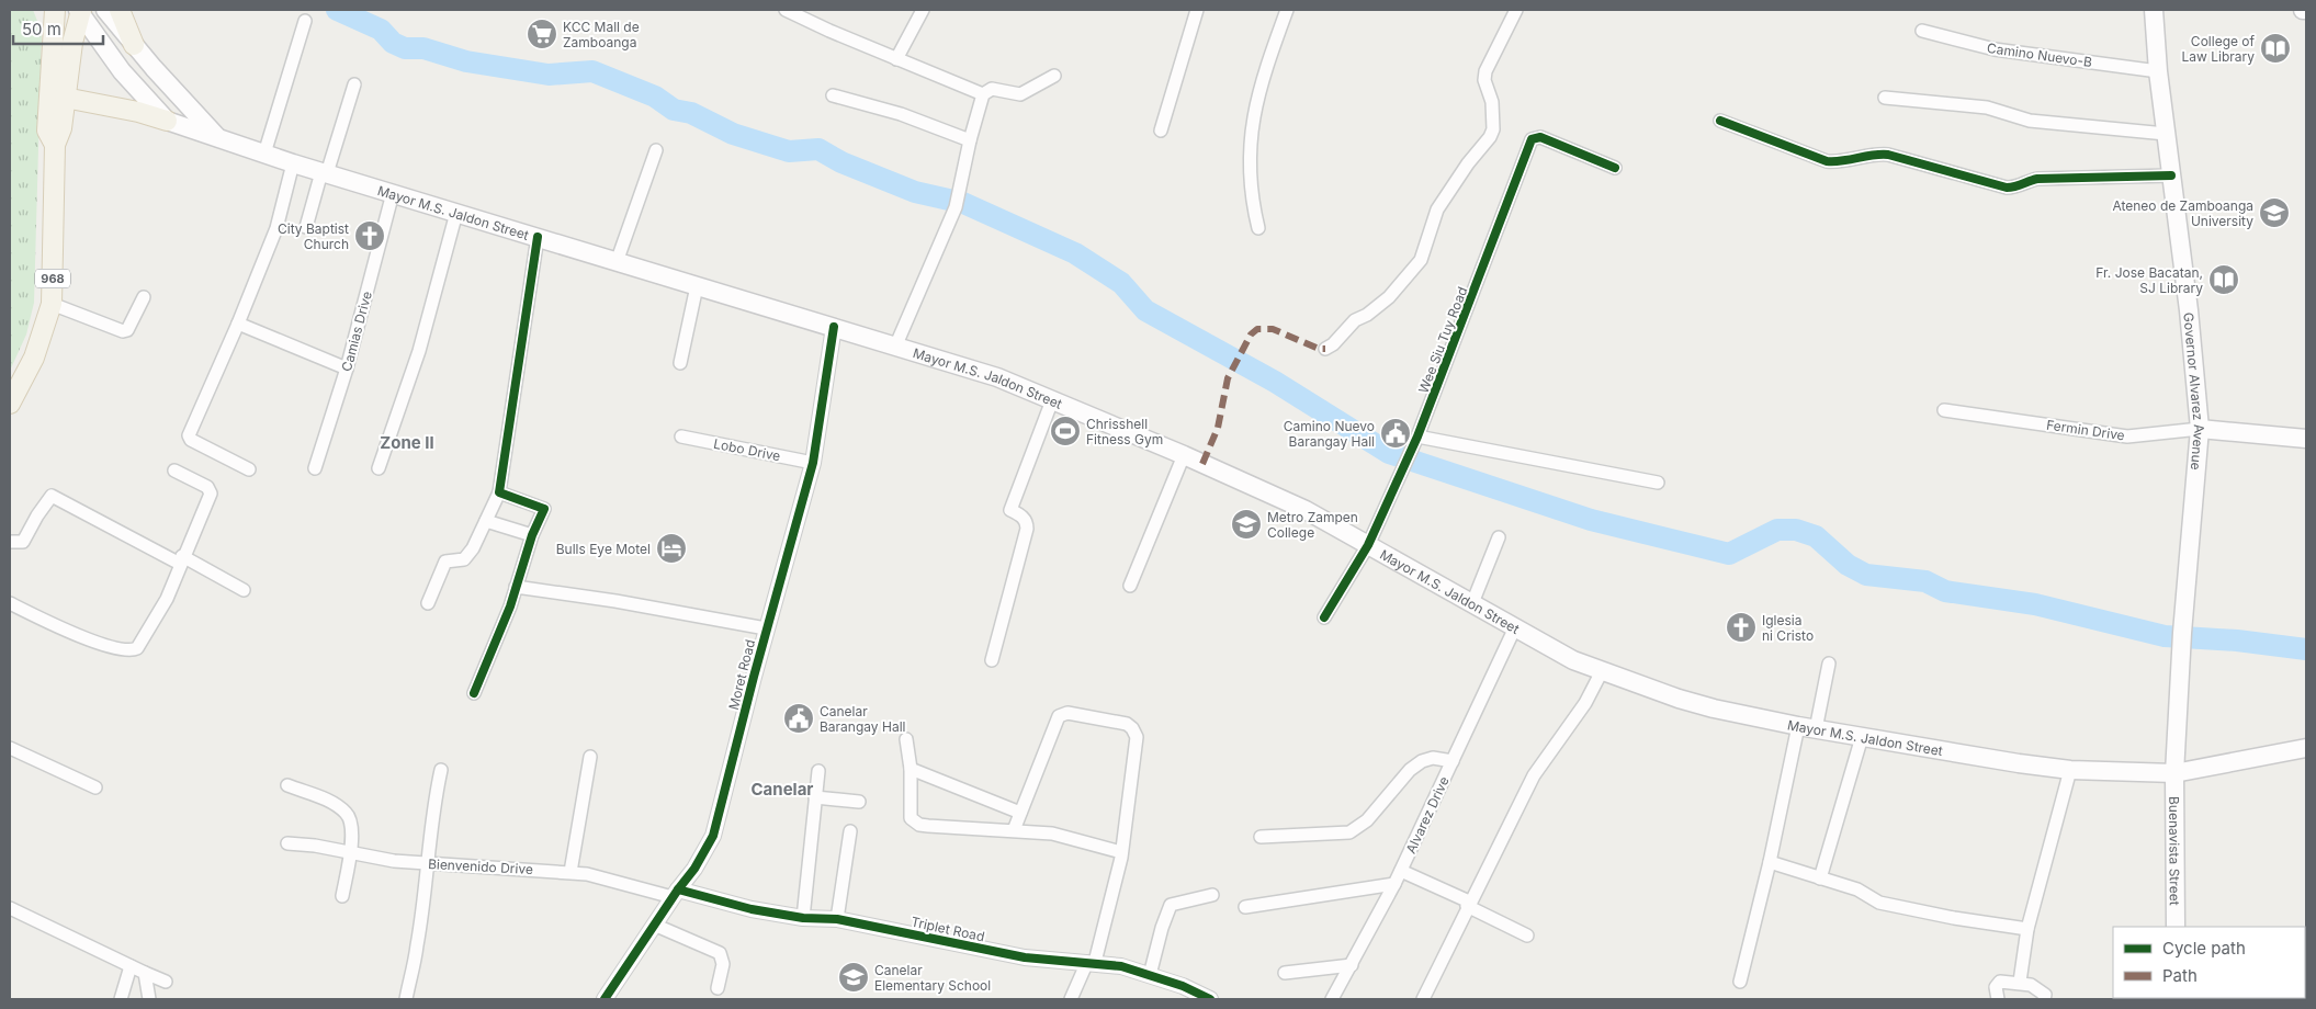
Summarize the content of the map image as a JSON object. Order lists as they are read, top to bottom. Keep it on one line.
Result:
{"streets":{"main road":["Mayor M.S. Jaldon Street","968","Governor Alvarez Avenue","Buenavista Street"],"street":["Camino Nuevo-B","Camias Drive","Wee Siu Tuy Road","Fermin Drive","Lobo Drive","Moret Road","Alvarez Drive","Bienvenido Drive","Triplet Road"]},"crossings":[["Camino Nuevo-B","Governor Alvarez Avenue"],["Mayor M.S. Jaldon Street","968"],["Mayor M.S. Jaldon Street","Camias Drive"],["Mayor M.S. Jaldon Street","Wee Siu Tuy Road"],["Mayor M.S. Jaldon Street","Governor Alvarez Avenue"],["Mayor M.S. Jaldon Street","Moret Road"],["Mayor M.S. Jaldon Street","Alvarez Drive"],["Mayor M.S. Jaldon Street","Buenavista Street"],["Governor Alvarez Avenue","Fermin Drive"],["Governor Alvarez Avenue","Buenavista Street"],["Lobo Drive","Moret Road"],["Moret Road","Bienvenido Drive"],["Moret Road","Triplet Road"],["Bienvenido Drive","Triplet Road"]],"districts":["Zone Ⅱ","Canelar"],"places":{"supermarket":["KCC Mall de Zamboanga"],"library":["College of Law Library","Fr. Jose Bacatan, SJ Library"],"school or university":["Ateneo de Zamboanga University","Metro Zampen College","Canelar Elementary School"],"church":["City Baptist Church","Iglesia ni Cristo"],"sports":["Chrisshell Fitness Gym"],"public building":["Camino Nuevo Barangay Hall","Canelar Barangay Hall"],"hotel":["Bulls Eye Motel"]},"legend":["Cycle path","Path"],"scale_bar":"50 m"}
